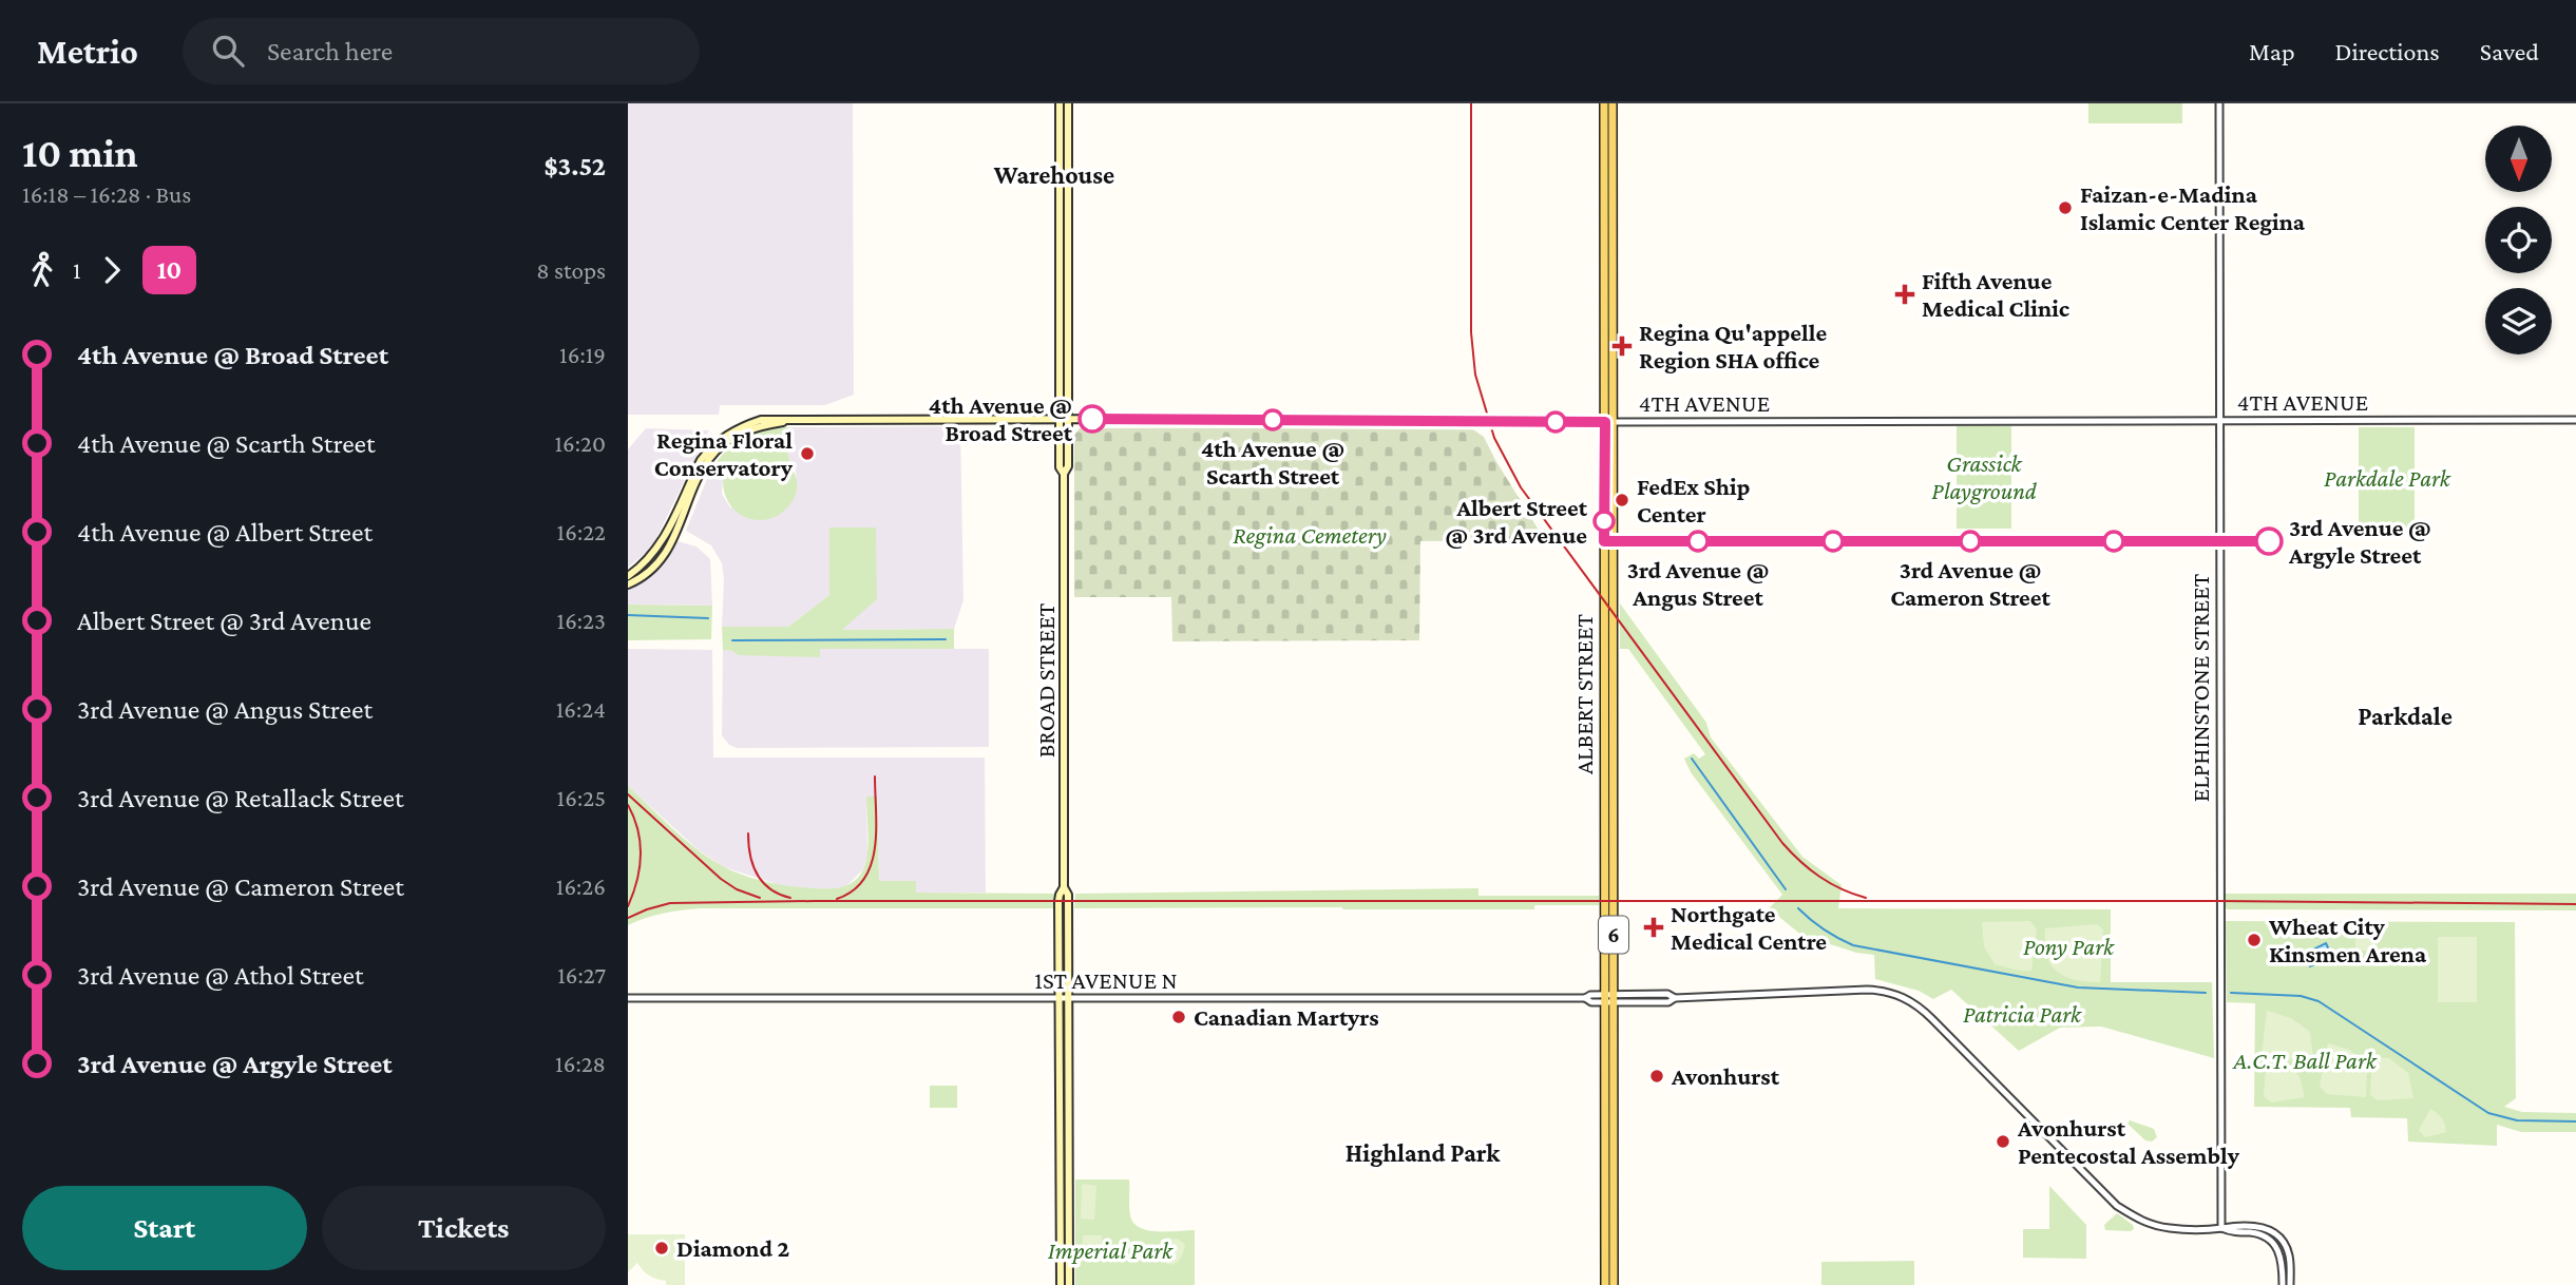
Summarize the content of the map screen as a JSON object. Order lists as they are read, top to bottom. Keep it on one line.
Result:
{"streets":{"main road":["4TH AVENUE","BROAD STREET","ALBERT STREET","6"],"street":["ELPHINSTONE STREET","1ST AVENUE N"]},"crossings":[["4TH AVENUE","BROAD STREET"],["4TH AVENUE","ELPHINSTONE STREET"],["4TH AVENUE","ALBERT STREET"],["BROAD STREET","1ST AVENUE N"],["ELPHINSTONE STREET","1ST AVENUE N"],["ALBERT STREET","1ST AVENUE N"]],"districts":["Warehouse","Parkdale","Highland Park"],"parks":["Grassick Playground","Parkdale Park","Regina Cemetery","Pony Park","Patricia Park","A.C.T. Ball Park","Imperial Park"],"places":{"other":["Faizan-e-Madina Islamic Center Regina","4th Avenue @ Broad Street","4th Avenue @ Scarth Street","Regina Floral Conservatory","FedEx Ship Center","Albert Street @ 3rd Avenue","3rd Avenue @ Angus Street","3rd Avenue @ Cameron Street","3rd Avenue @ Argyle Street","Wheat City Kinsmen Arena","Canadian Martyrs","Avonhurst","Avonhurst Pentecostal Assembly","Diamond 2"],"health":["Fifth Avenue Medical Clinic","Regina Qu'appelle Region SHA office","Northgate Medical Centre"]},"lines":["bus line 10"],"north":"bottom","page":{"header":"Metrio","search":"Search here","nav":["Map","Directions","Saved"],"heading":["10 min","16:18 – 16:28 · Bus","$3.52"],"legs":["1","10","8 stops"],"list":[{"name":"4th Avenue @ Broad Street","value":"16:19"},{"name":"4th Avenue @ Scarth Street","value":"16:20"},{"name":"4th Avenue @ Albert Street","value":"16:22"},{"name":"Albert Street @ 3rd Avenue","value":"16:23"},{"name":"3rd Avenue @ Angus Street","value":"16:24"},{"name":"3rd Avenue @ Retallack Street","value":"16:25"},{"name":"3rd Avenue @ Cameron Street","value":"16:26"},{"name":"3rd Avenue @ Athol Street","value":"16:27"},{"name":"3rd Avenue @ Argyle Street","value":"16:28"}],"buttons":["Start","Tickets"]}}
